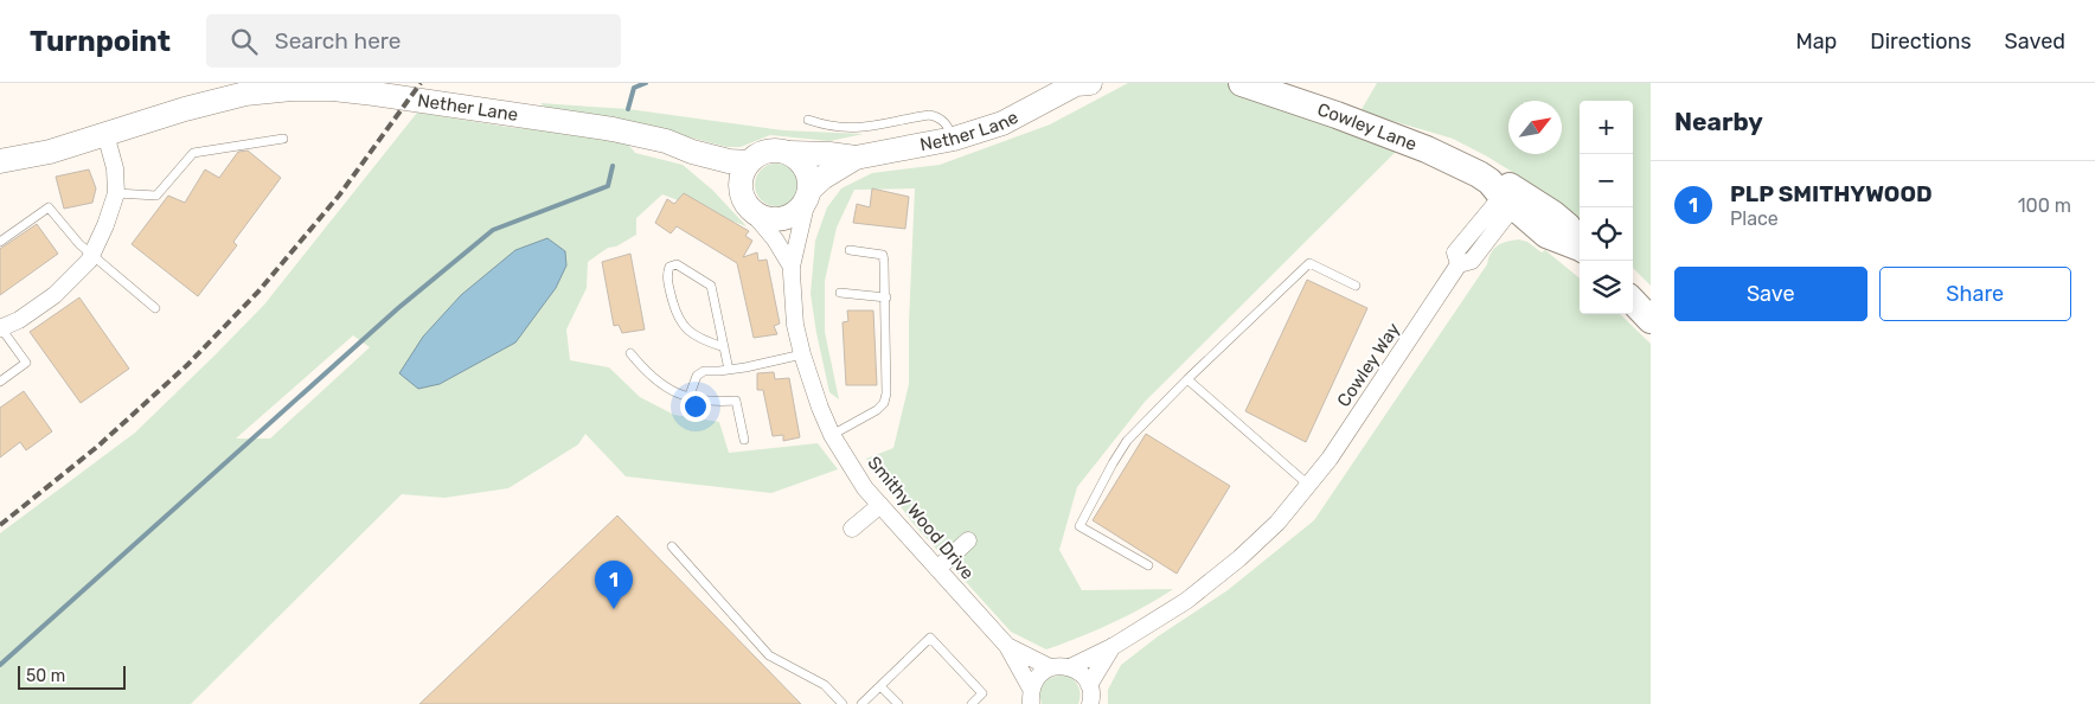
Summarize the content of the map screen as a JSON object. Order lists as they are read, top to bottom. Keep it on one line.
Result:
{"streets":{"main road":["Nether Lane","Cowley Lane"],"street":["Cowley Way","Smithy Wood Drive"]},"crossings":[["Nether Lane","Smithy Wood Drive"],["Cowley Lane","Cowley Way"]],"scale_bar":"50 m","north":"top right","page":{"header":"Turnpoint","search":"Search here","nav":["Map","Directions","Saved"],"heading":"Nearby","map_buttons":["+","−"],"list":[{"mark":"1","name":"PLP SMITHYWOOD","note":"Place","value":"100 m"}],"buttons":["Save","Share"],"pins":"1","scale":"50 m"}}
